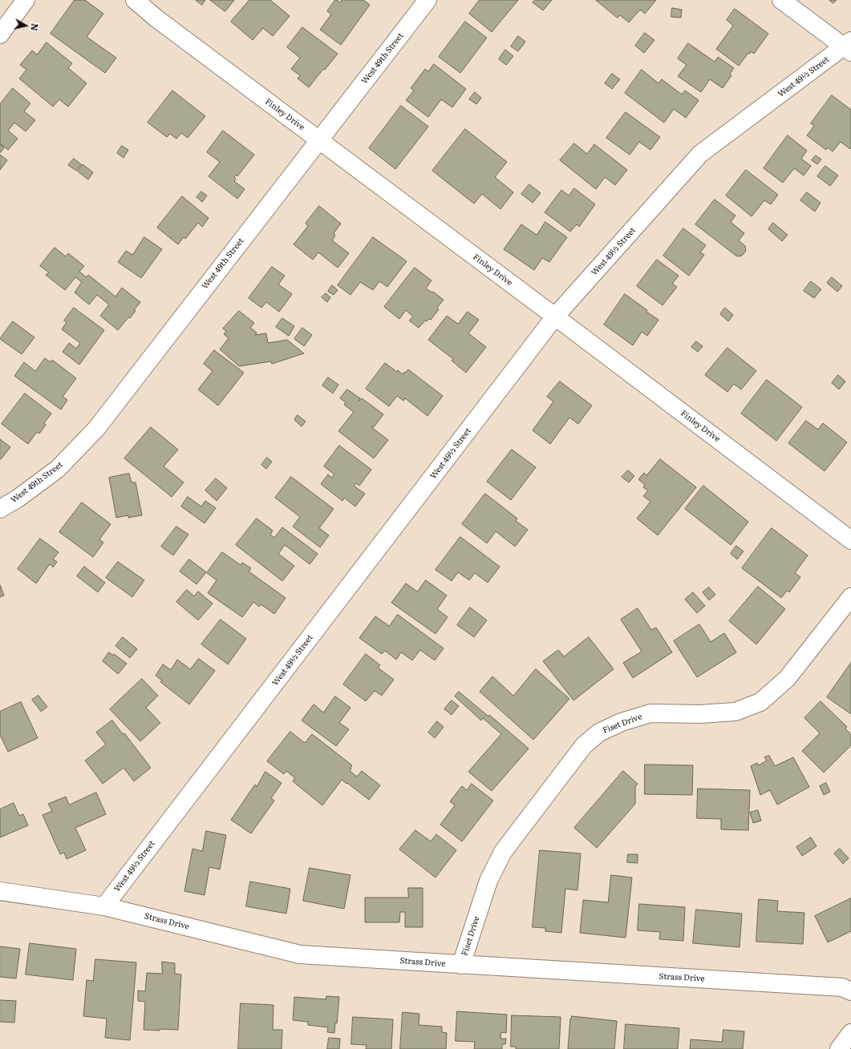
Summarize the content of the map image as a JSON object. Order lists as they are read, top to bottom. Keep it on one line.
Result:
{"streets":{"street":["West 49th Street","West 49½ Street","Finley Drive","Fiset Drive","Strass Drive"]},"crossings":[["West 49th Street","Finley Drive"],["West 49½ Street","Finley Drive"],["West 49½ Street","Strass Drive"],["Fiset Drive","Strass Drive"]],"north":"right"}
